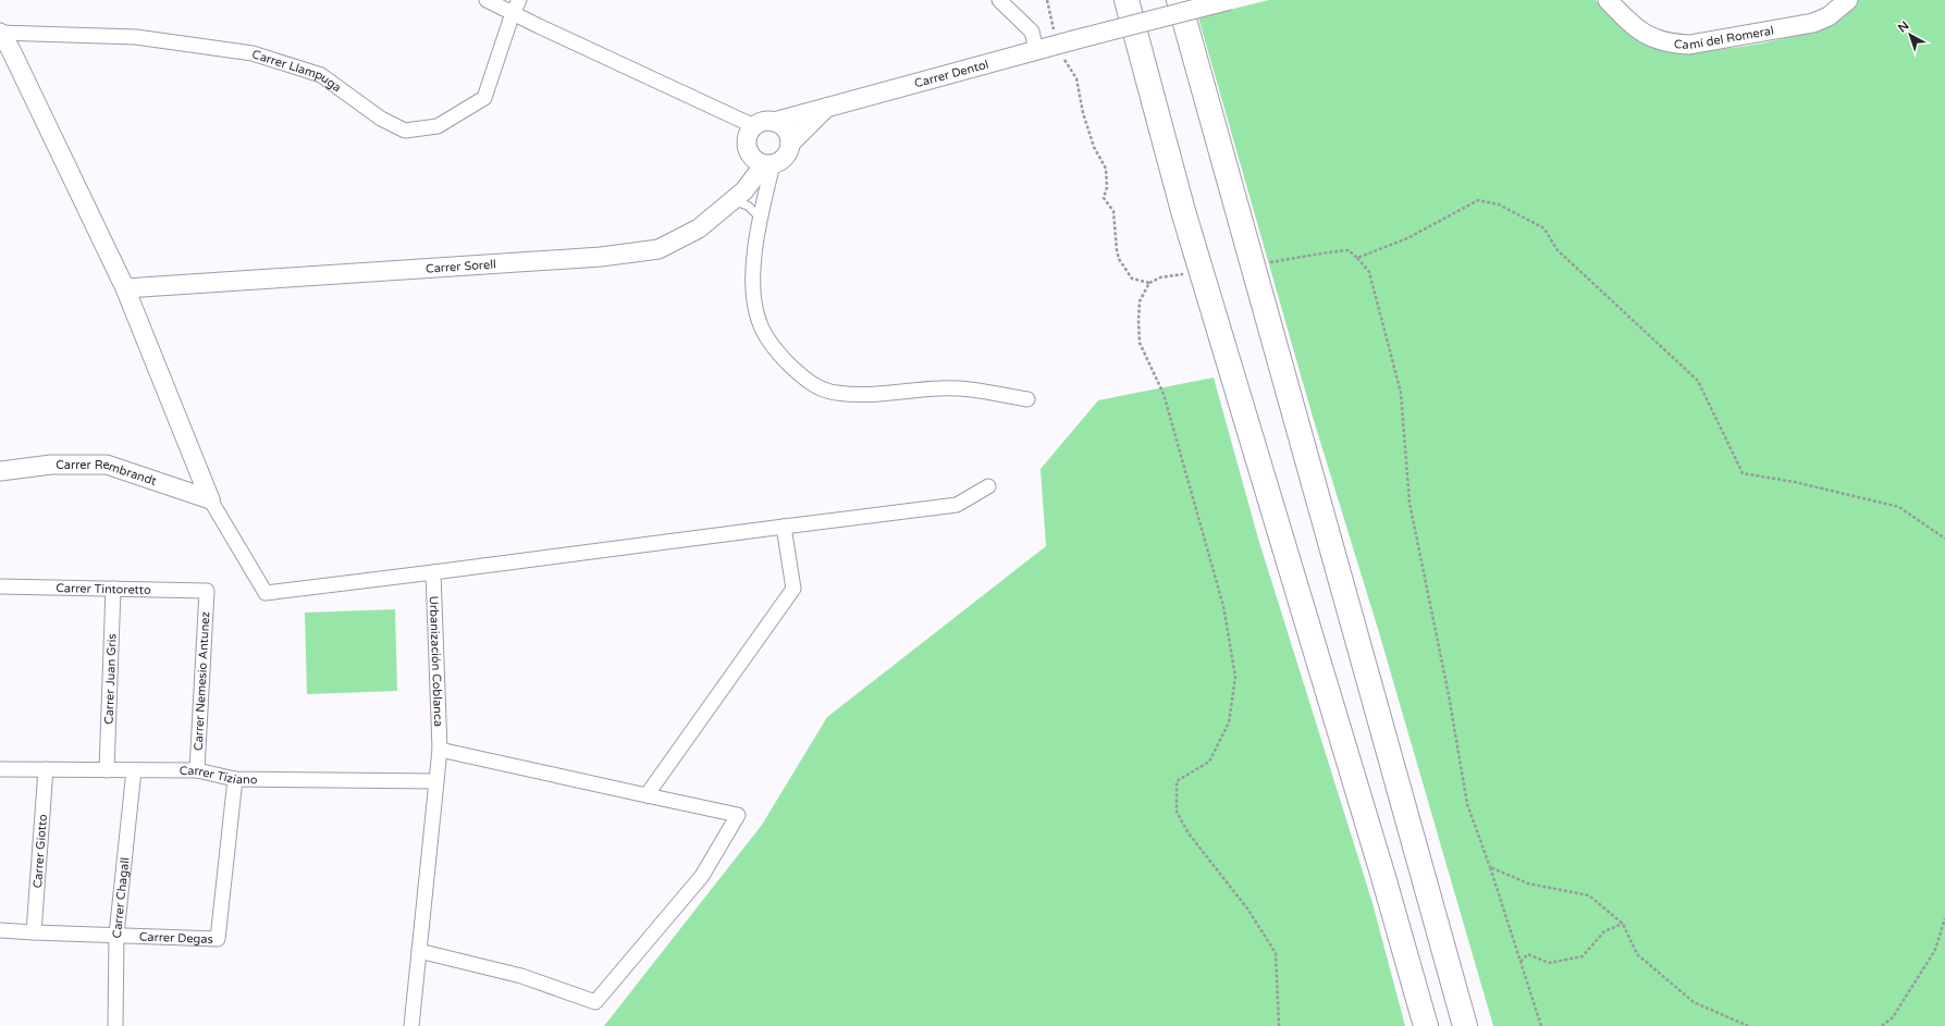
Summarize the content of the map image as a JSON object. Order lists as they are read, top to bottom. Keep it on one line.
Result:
{"streets":{"street":["Camí del Romeral","Carrer Llampuga","Carrer Dentol","Carrer Sorell","Carrer Rembrandt","Carrer Tintoretto","Urbanización Coblanca","Carrer Juan Gris","Carrer Nemesio Antunez","Carrer Tiziano","Carrer Giotto","Carrer Chagall","Carrer Degas"]},"crossings":[["Carrer Dentol","Carrer Sorell"],["Carrer Tintoretto","Carrer Juan Gris"],["Carrer Tintoretto","Carrer Nemesio Antunez"],["Urbanización Coblanca","Carrer Tiziano"],["Carrer Juan Gris","Carrer Tiziano"],["Carrer Nemesio Antunez","Carrer Tiziano"],["Carrer Tiziano","Carrer Giotto"],["Carrer Tiziano","Carrer Chagall"],["Carrer Tiziano","Carrer Degas"],["Carrer Giotto","Carrer Degas"],["Carrer Chagall","Carrer Degas"]],"north":"top left"}
